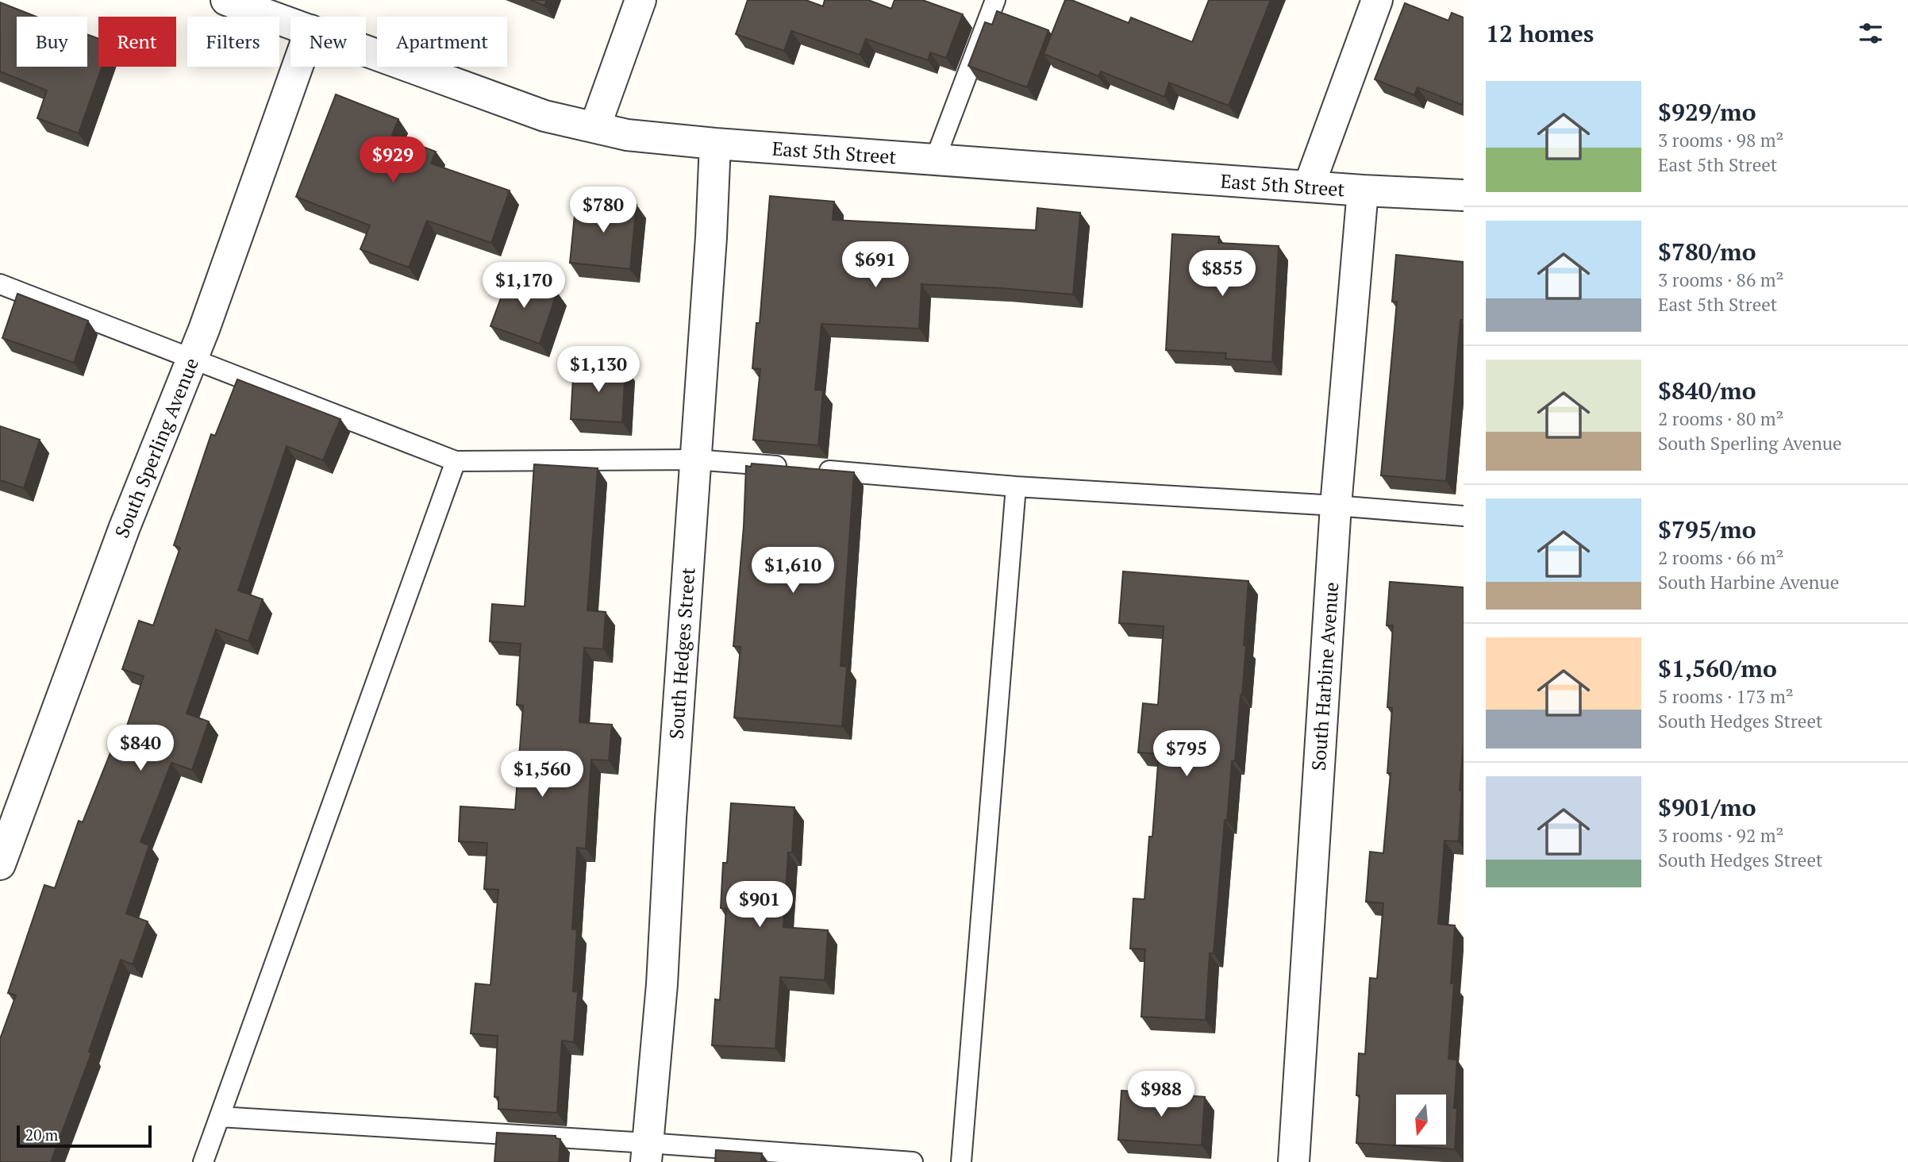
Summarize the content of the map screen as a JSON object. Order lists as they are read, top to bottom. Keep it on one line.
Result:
{"streets":{"street":["East 5th Street","South Sperling Avenue","South Hedges Street","South Harbine Avenue"]},"crossings":[["East 5th Street","South Hedges Street"],["East 5th Street","South Harbine Avenue"]],"scale_bar":"20 m","north":"bottom","page":{"heading":"12 homes","chip":["Buy","Rent","Filters","New","Apartment"],"list":[{"name":"$929/mo","note":"3 rooms · 98 m² · East 5th Street"},{"name":"$780/mo","note":"3 rooms · 86 m² · East 5th Street"},{"name":"$840/mo","note":"2 rooms · 80 m² · South Sperling Avenue"},{"name":"$795/mo","note":"2 rooms · 66 m² · South Harbine Avenue"},{"name":"$1,560/mo","note":"5 rooms · 173 m² · South Hedges Street"},{"name":"$901/mo","note":"3 rooms · 92 m² · South Hedges Street"}],"price":["$929","$780","$691","$855","$1,170","$1,130","$1,610","$840","$795","$1,560","$901","$988"],"scale":"20 m"}}
